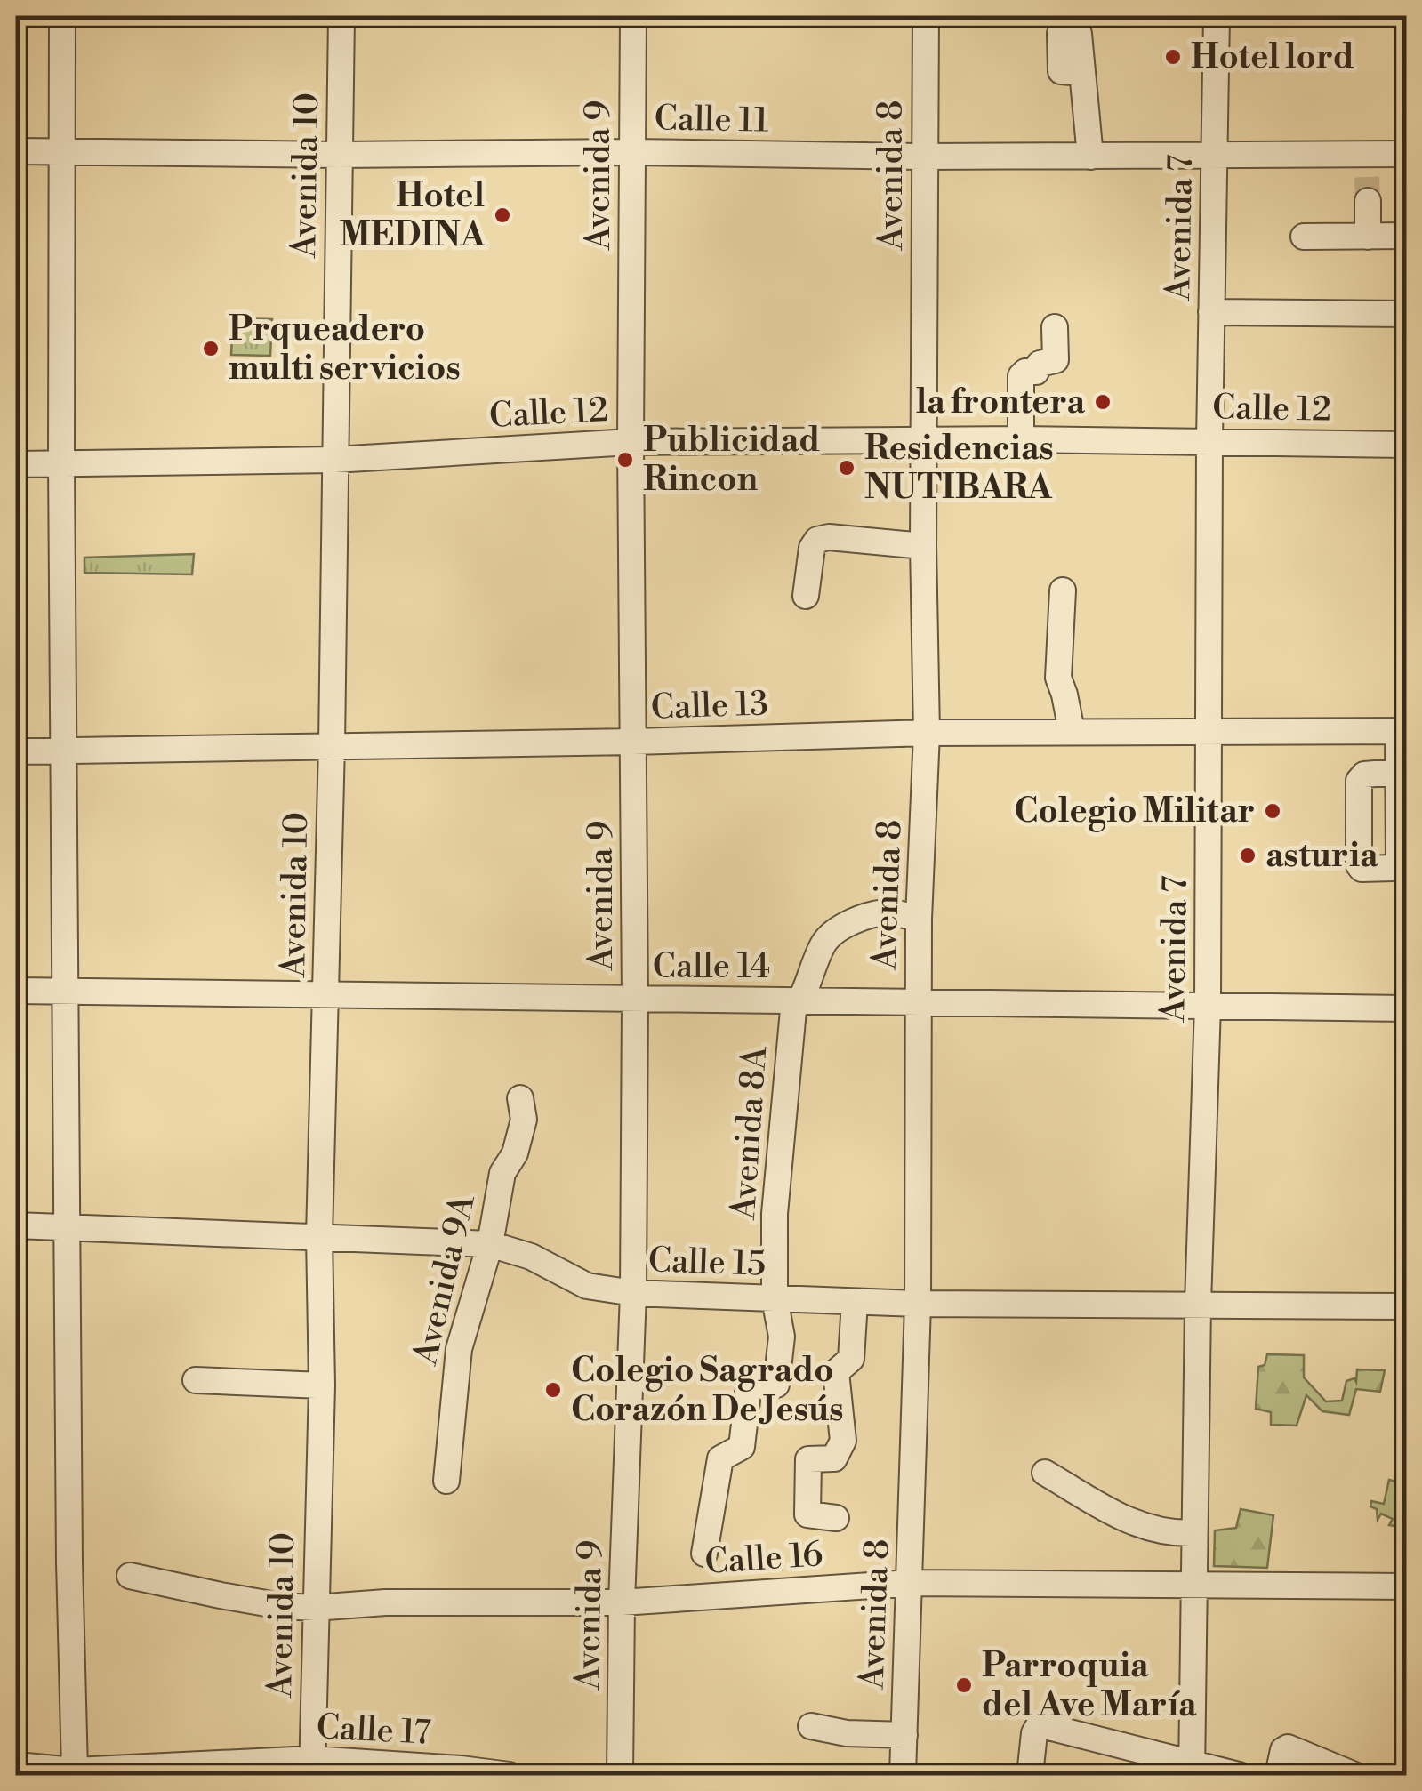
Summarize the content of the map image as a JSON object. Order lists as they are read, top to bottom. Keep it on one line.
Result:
{"streets":{"street":["Calle 11","Avenida 10","Avenida 9","Avenida 8","Avenida 7","Calle 12","Calle 13","Calle 14","Avenida 8A","Calle 15","Avenida 9A","Calle 16","Calle 17"]},"crossings":[["Calle 11","Avenida 10"],["Calle 11","Avenida 9"],["Calle 11","Avenida 8"],["Calle 11","Avenida 7"],["Avenida 10","Calle 12"],["Avenida 10","Calle 13"],["Avenida 10","Calle 14"],["Avenida 10","Calle 15"],["Avenida 10","Calle 16"],["Avenida 10","Calle 17"],["Avenida 9","Calle 12"],["Avenida 9","Calle 13"],["Avenida 9","Calle 14"],["Avenida 9","Calle 15"],["Avenida 9","Calle 16"],["Avenida 8","Calle 12"],["Avenida 8","Calle 13"],["Avenida 8","Calle 14"],["Avenida 8","Avenida 8A"],["Avenida 8","Calle 15"],["Avenida 8","Calle 16"],["Avenida 7","Calle 12"],["Avenida 7","Calle 13"],["Avenida 7","Calle 14"],["Avenida 7","Calle 15"],["Avenida 7","Calle 16"],["Calle 14","Avenida 8A"],["Avenida 8A","Calle 15"],["Calle 15","Avenida 9A"]],"places":["Hotel lord","Hotel MEDINA","Prqueadero multi servicios","la frontera","Publicidad Rincon","Residencias NUTIBARA","Colegio Militar","asturia","Colegio Sagrado Corazón De Jesús","Parroquia del Ave María"]}
